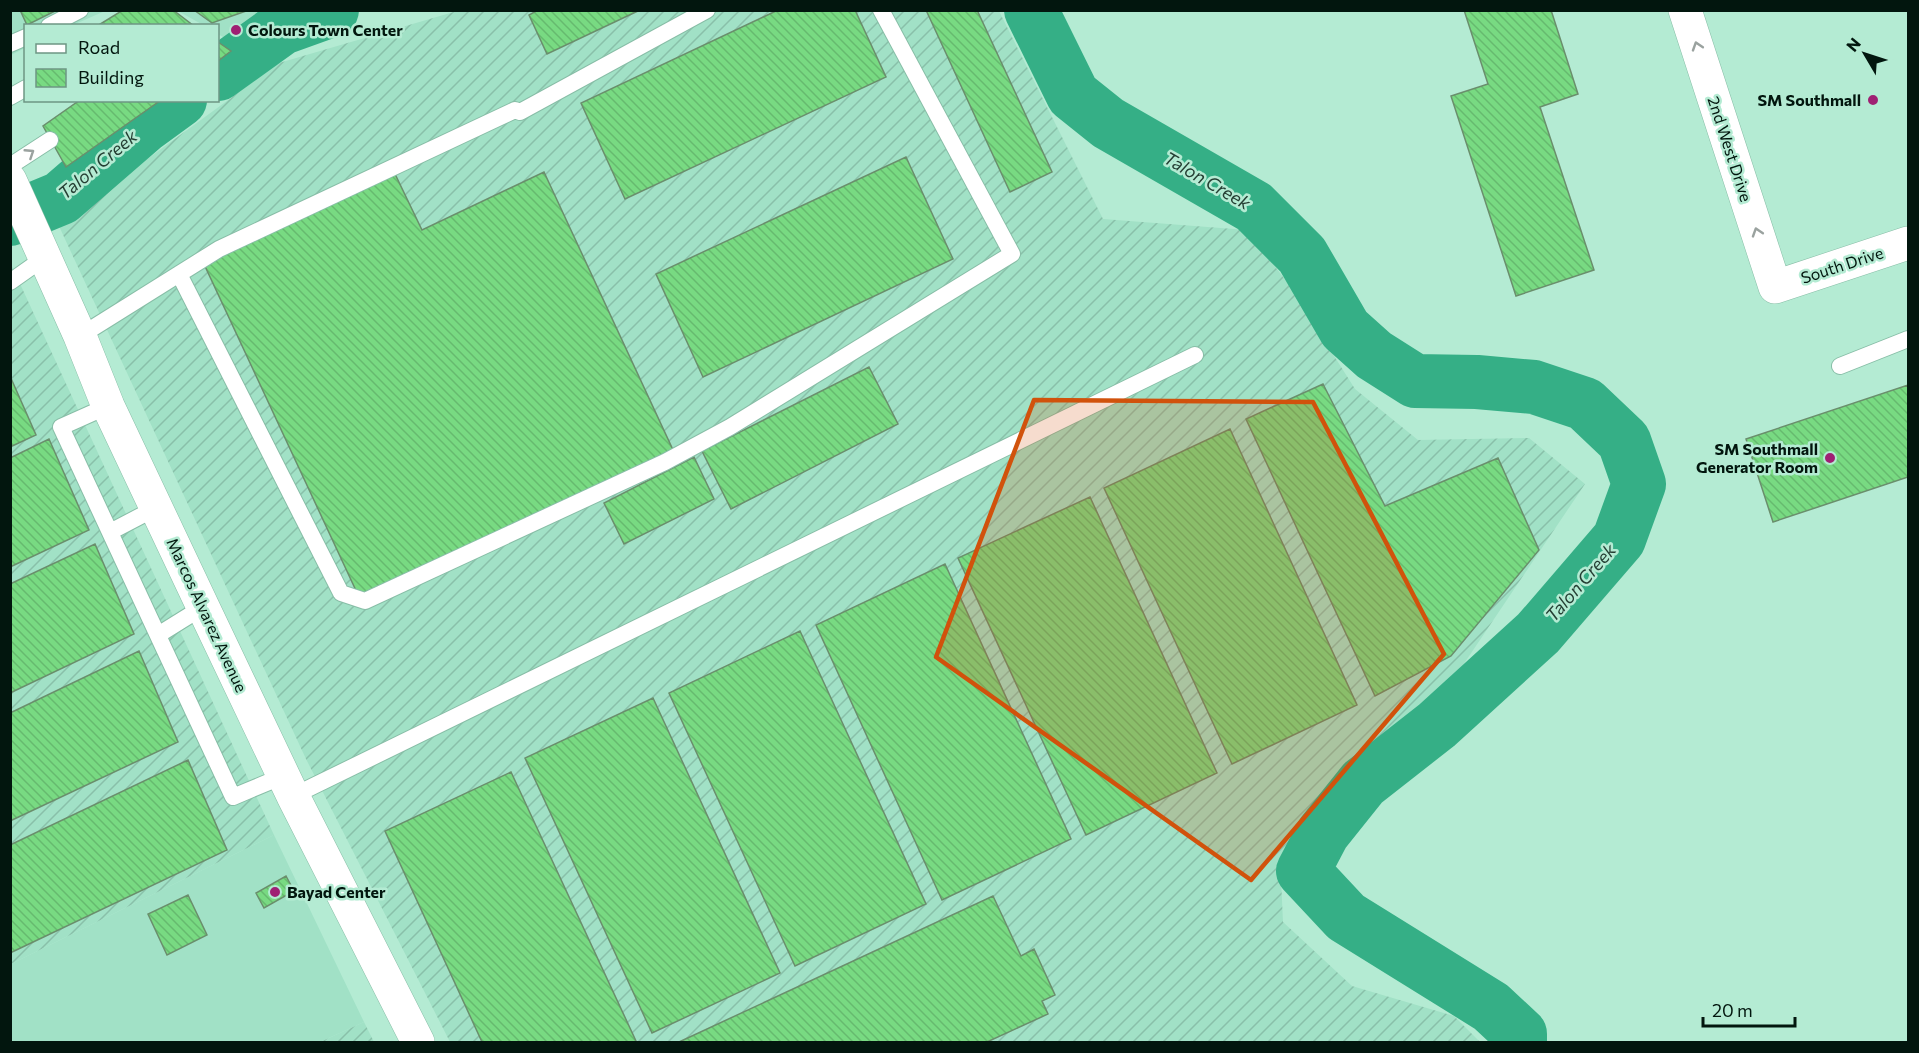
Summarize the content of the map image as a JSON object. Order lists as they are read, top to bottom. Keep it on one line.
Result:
{"streets":{"main road":["2nd West Drive","South Drive","Marcos Alvarez Avenue"]},"crossings":[["2nd West Drive","South Drive"]],"one_way":["2nd West Drive"],"water":["Talon Creek"],"places":["Colours Town Center","SM Southmall","SM Southmall Generator Room","Bayad Center"],"legend":["Road","Building"],"scale_bar":"20 m","north":"top left"}
